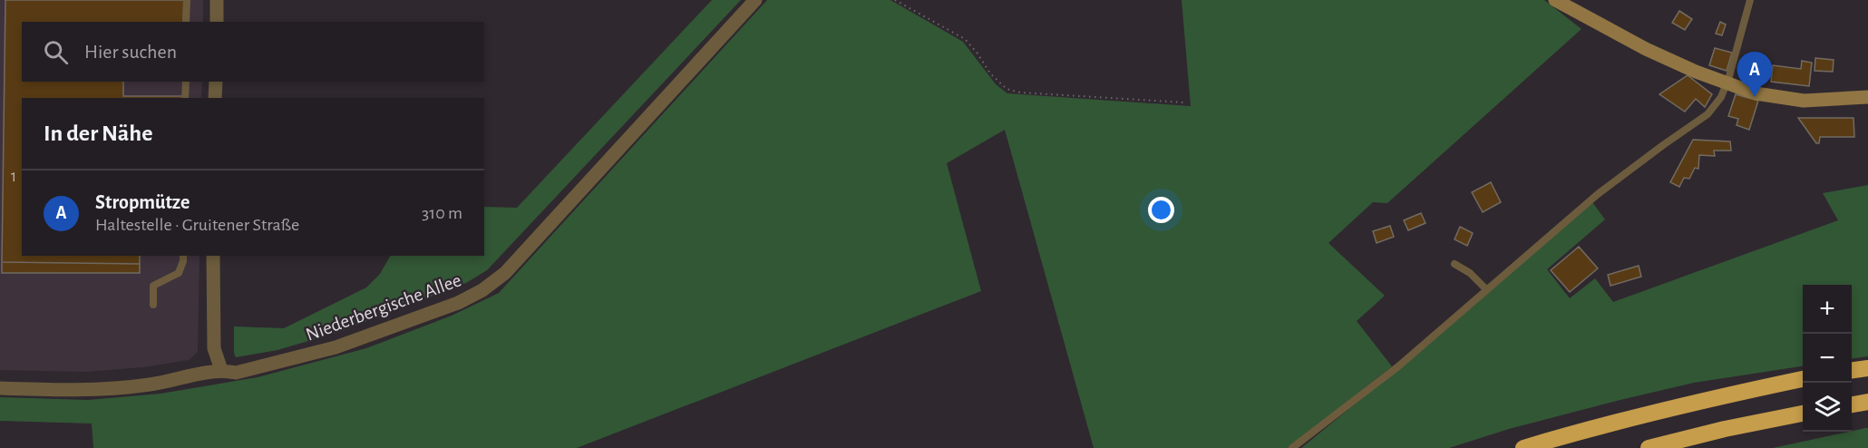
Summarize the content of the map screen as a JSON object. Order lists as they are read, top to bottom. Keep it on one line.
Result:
{"streets":{"street":["Niederbergische Allee"]},"house_numbers":["1"],"page":{"search":"Hier suchen","pins":"A","heading":"In der Nähe","list":[{"mark":"A","name":"Stropmütze","note":"Haltestelle · Gruitener Straße","value":"310 m"}],"map_buttons":["+","−"]}}
